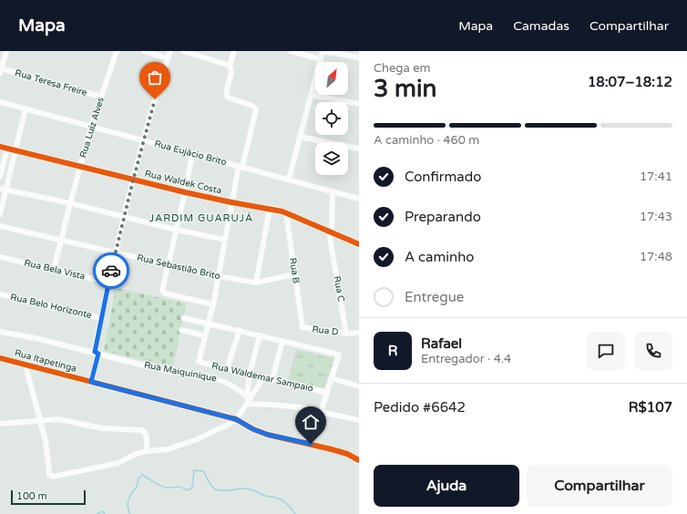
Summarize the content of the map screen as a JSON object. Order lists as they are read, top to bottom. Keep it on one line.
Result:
{"streets":{"street":["Rua Teresa Freire","Rua Luiz Alves","Rua Eujácio Brito","Rua Waldek Costa","Rua Sebastião Brito","Rua Bela Vista","Rua B","Rua C","Rua Belo Horizonte","Rua D","Rua Itapetinga","Rua Maiquinique","Rua Waldemar Sampaio"]},"crossings":[["Rua Teresa Freire","Rua Luiz Alves"],["Rua Luiz Alves","Rua Eujácio Brito"],["Rua Luiz Alves","Rua Waldek Costa"],["Rua Luiz Alves","Rua Sebastião Brito"],["Rua Luiz Alves","Rua Bela Vista"],["Rua Eujácio Brito","Rua C"],["Rua Waldek Costa","Rua B"],["Rua Waldek Costa","Rua C"],["Rua Sebastião Brito","Rua B"],["Rua B","Rua D"],["Rua C","Rua D"]],"districts":["JARDIM GUARUJÁ"],"scale_bar":"100 m","north":"top right","page":{"header":"Mapa","nav":["Mapa","Camadas","Compartilhar"],"heading":["3 min","Chega em","18:07–18:12"],"panel":["Rafael","Entregador · 4.4","Pedido #6642","R$107"],"bar":"A caminho · 460 m","list":[["Confirmado","17:41"],["Preparando","17:43"],["A caminho","17:48"],"Entregue"],"round":"R","buttons":["Ajuda","Compartilhar"],"scale":"100 m"}}
